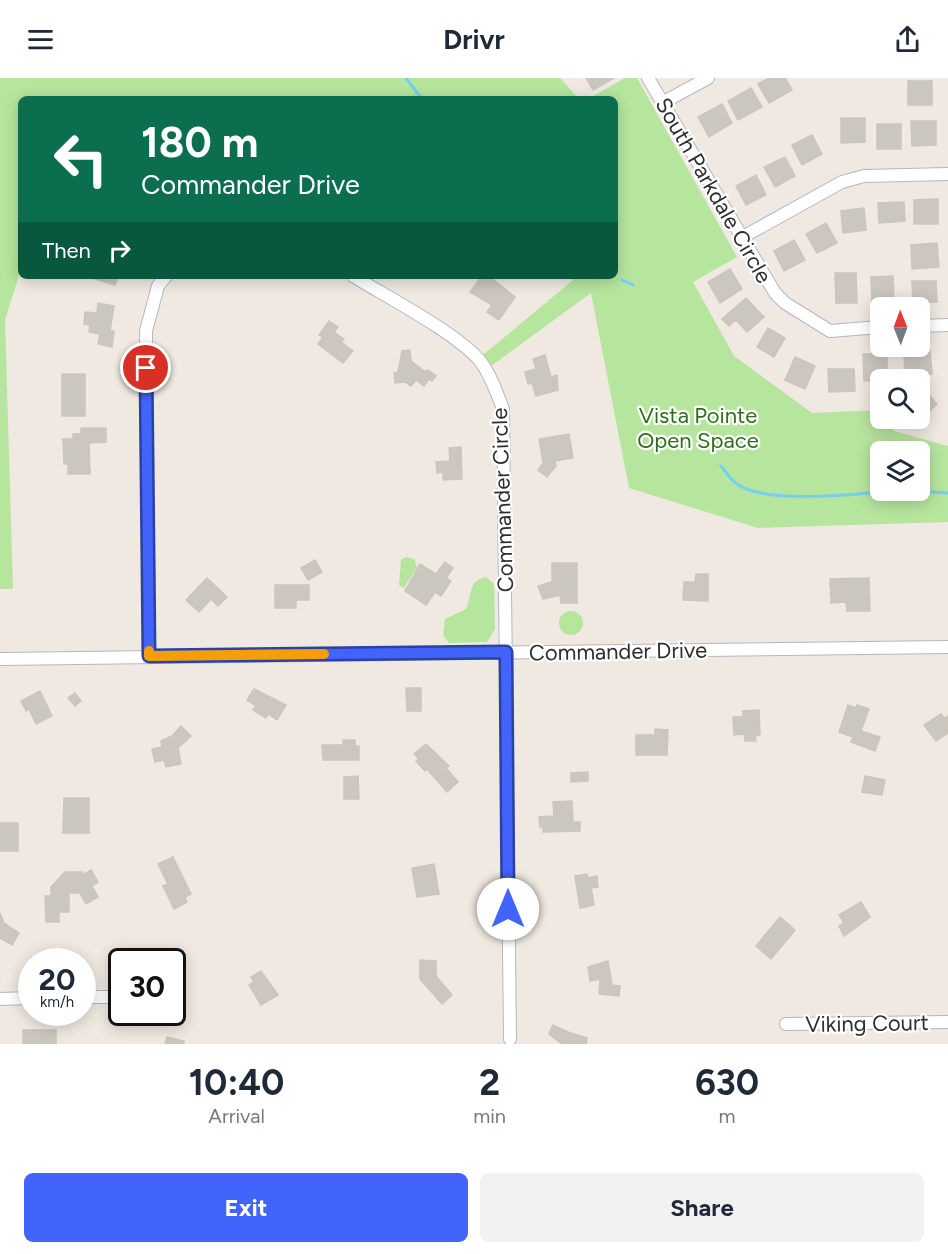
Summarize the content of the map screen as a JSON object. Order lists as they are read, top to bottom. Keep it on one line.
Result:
{"streets":{"street":["South Parkdale Circle","Commander Circle","Commander Drive","Viking Court"]},"crossings":[["Commander Circle","Commander Drive"]],"parks":["Vista Pointe Open Space"],"north":"top","page":{"header":"Drivr","turn":["180 m","Commander Drive"],"then":"Then","speed":"20 km/h","limit":"30","eta":["10:40","Arrival","2","min","630","m"],"buttons":["Exit","Share"]}}
